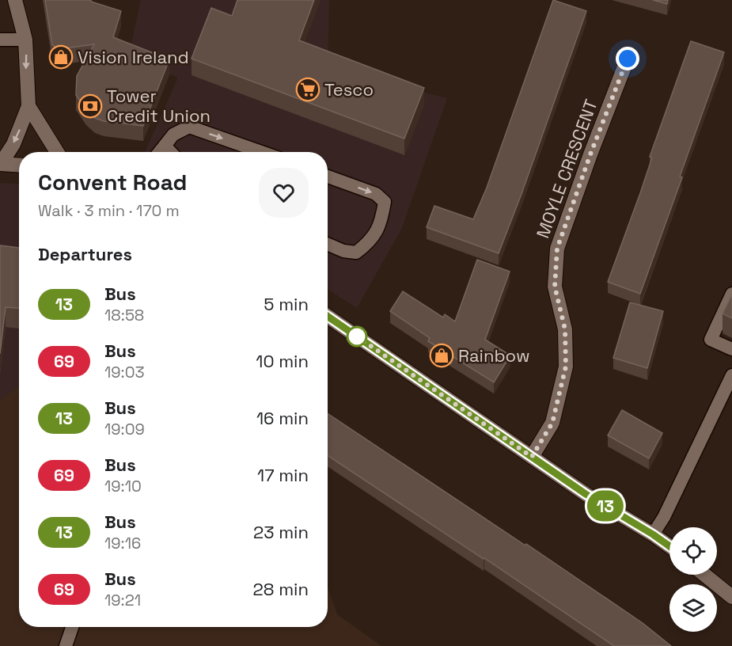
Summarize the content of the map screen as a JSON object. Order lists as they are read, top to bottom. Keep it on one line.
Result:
{"streets":{"street":["MOYLE CRESCENT"]},"places":{"shop":["Vision Ireland","Rainbow"],"supermarket":["Tesco"],"bank":["Tower Credit Union"]},"lines":["bus line 13"],"page":{"on_map":"13","heading":[["Convent Road","Walk · 3 min · 170 m"],"Departures"],"list":[{"mark":"13","name":"Bus","note":"18:58","value":"5 min"},{"mark":"69","name":"Bus","note":"19:03","value":"10 min"},{"mark":"13","name":"Bus","note":"19:09","value":"16 min"},{"mark":"69","name":"Bus","note":"19:10","value":"17 min"},{"mark":"13","name":"Bus","note":"19:16","value":"23 min"},{"mark":"69","name":"Bus","note":"19:21","value":"28 min"}]}}
